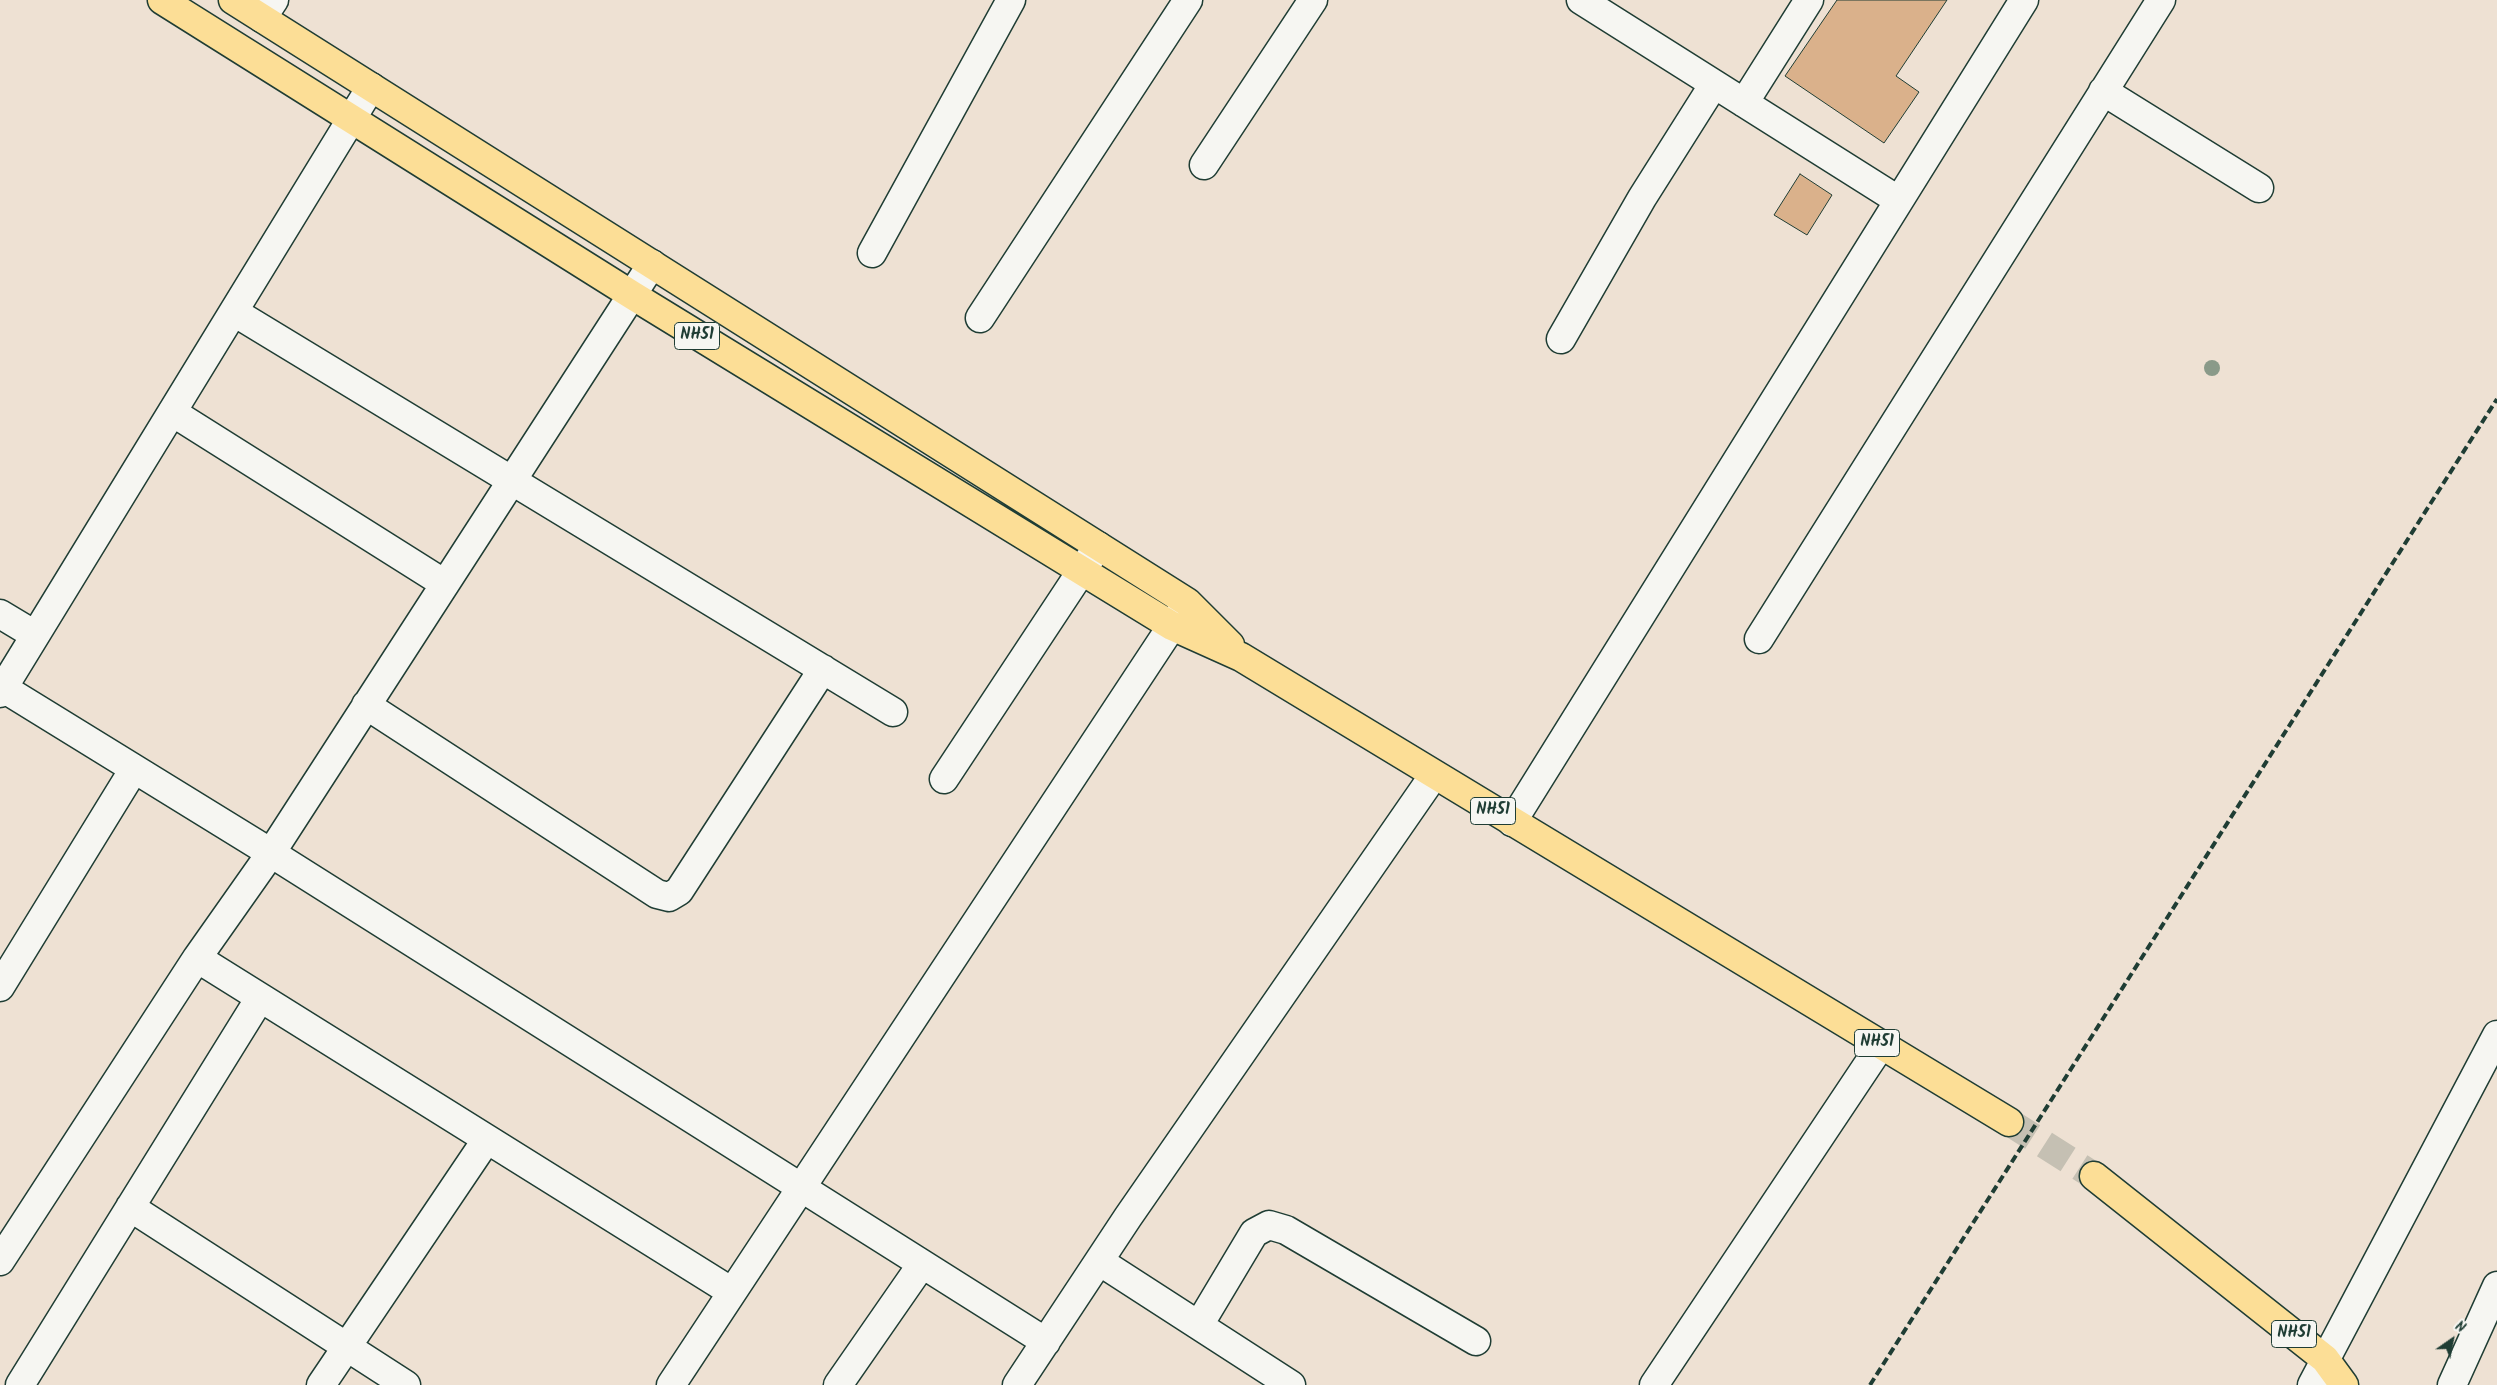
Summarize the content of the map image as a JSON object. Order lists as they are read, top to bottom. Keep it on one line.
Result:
{"streets":{"highway":["NH51"]},"north":"top right"}
